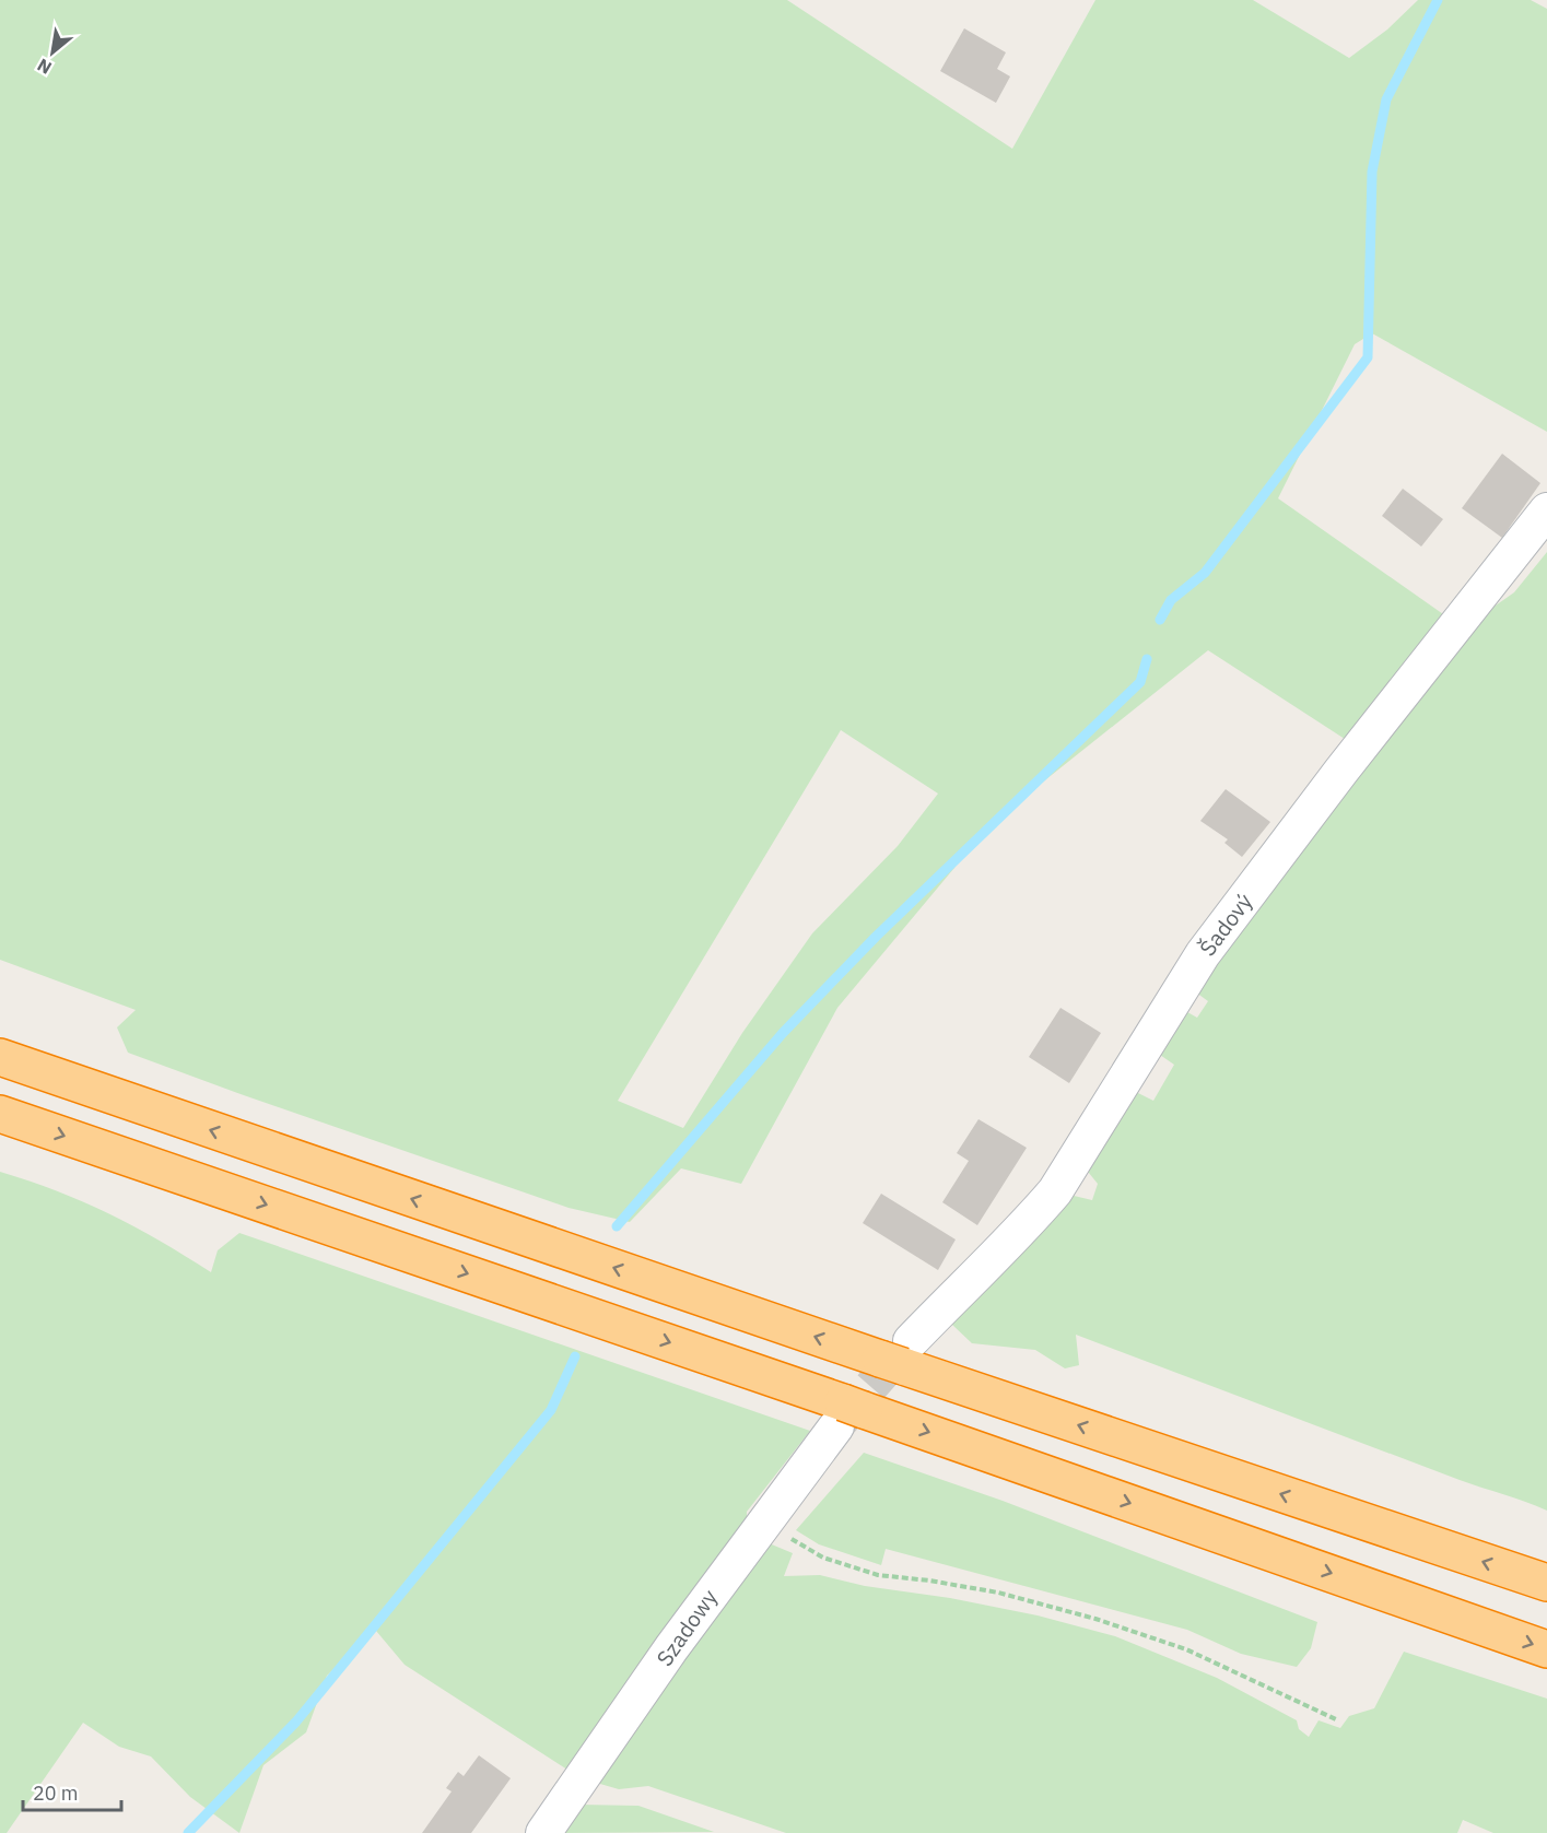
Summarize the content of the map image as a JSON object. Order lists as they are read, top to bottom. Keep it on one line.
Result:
{"streets":{"street":["Šadový","Szadowy"]},"scale_bar":"20 m","north":"bottom left"}
